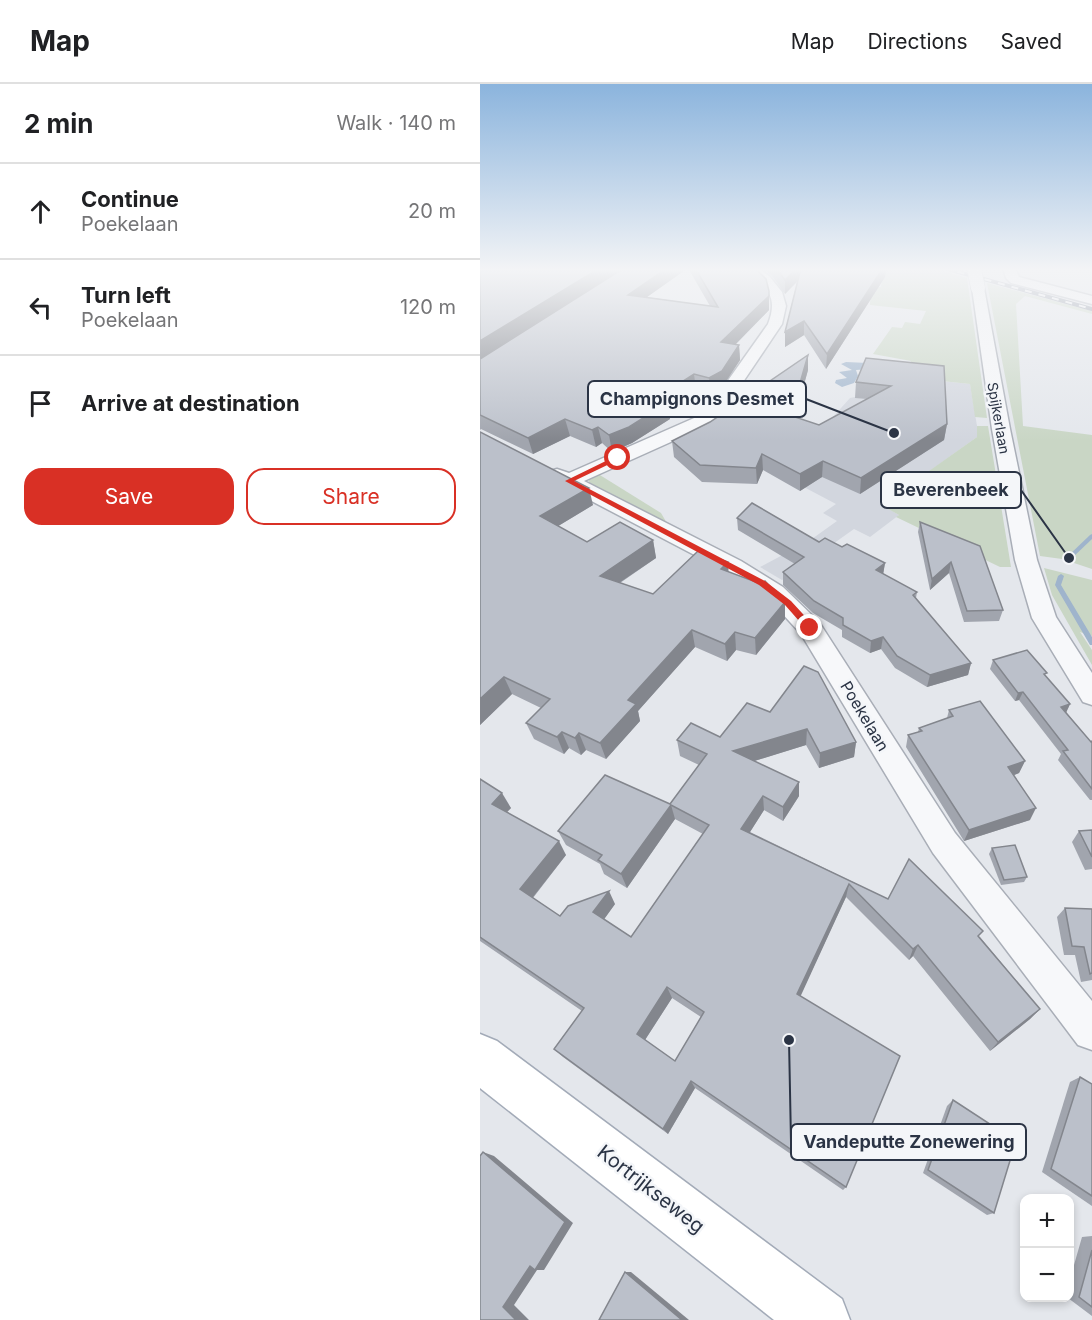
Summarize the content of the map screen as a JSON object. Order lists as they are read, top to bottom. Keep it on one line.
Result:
{"streets":{"main road":["Kortrijkseweg"],"street":["Spijkerlaan","Poekelaan"]},"places":["Champignons Desmet","Beverenbeek","Vandeputte Zonewering"],"page":{"header":"Map","nav":["Map","Directions","Saved"],"heading":["2 min","Walk · 140 m"],"list":[["Continue","Poekelaan","20 m"],["Turn left","Poekelaan","120 m"],"Arrive at destination"],"buttons":["Save","Share"],"map_buttons":["+","−"]}}
